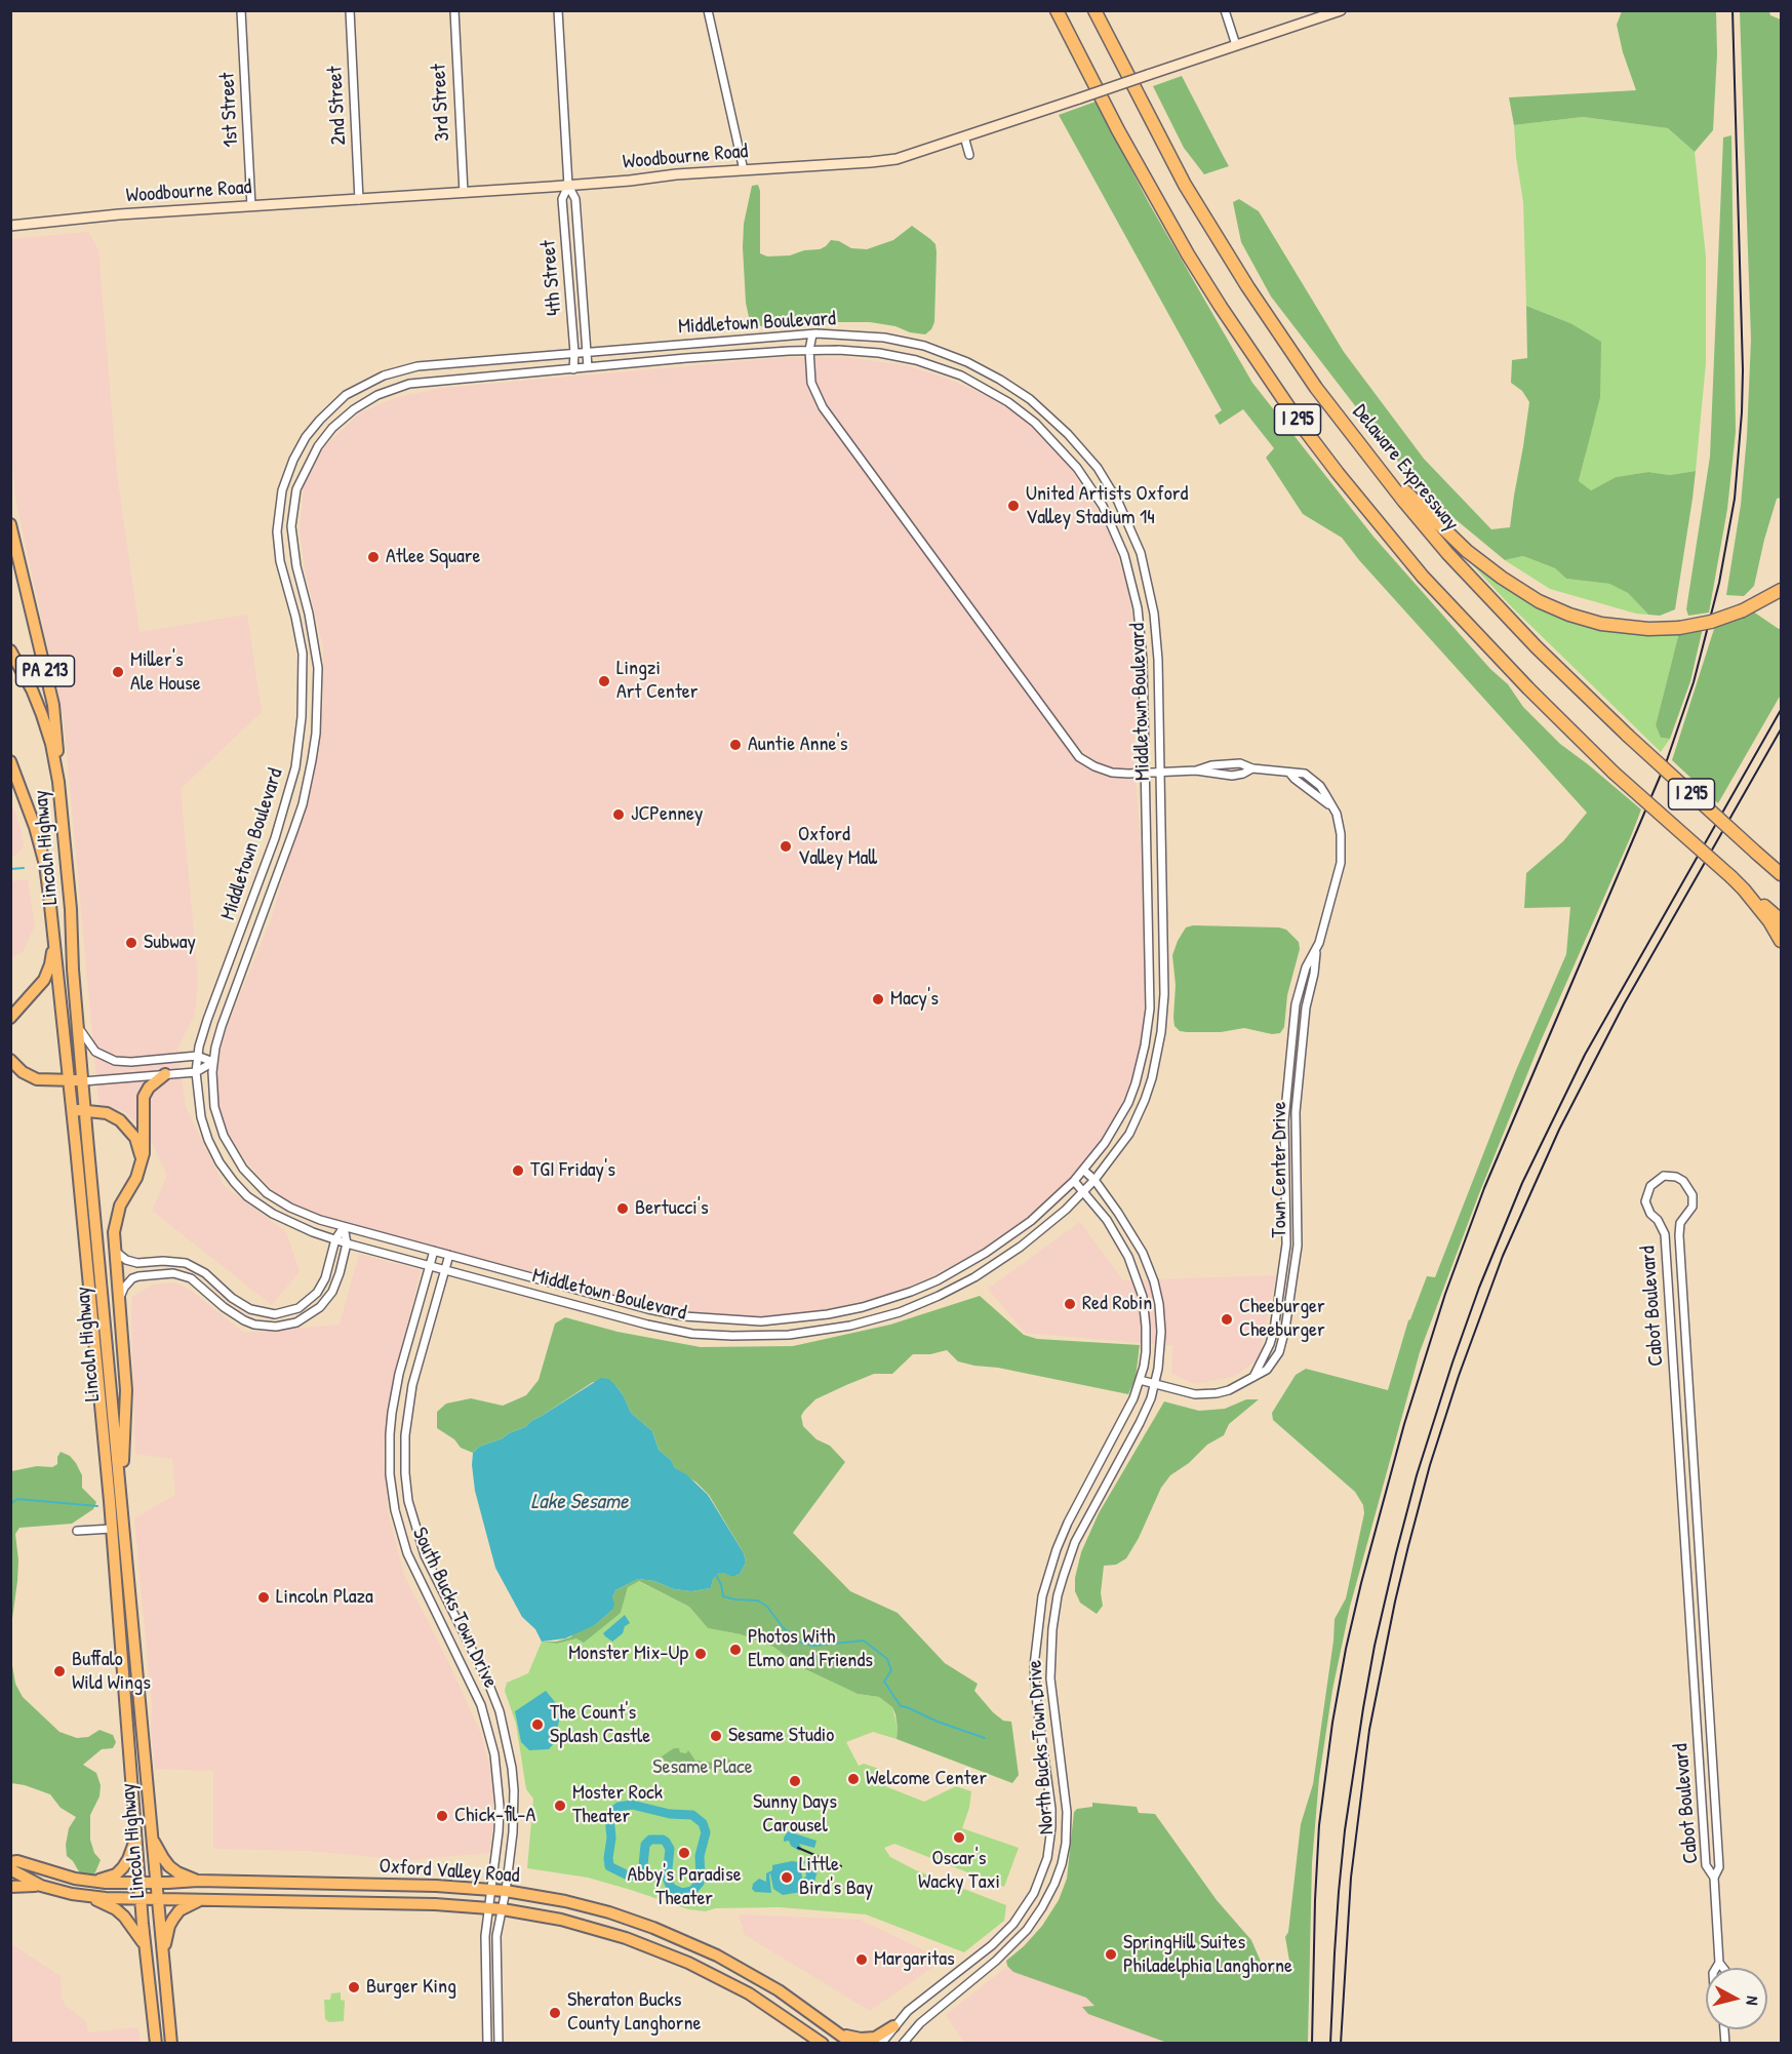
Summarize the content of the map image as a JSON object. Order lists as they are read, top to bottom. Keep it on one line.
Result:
{"streets":{"highway":["I 295","Delaware Expressway"],"main road":["Woodbourne Road","PA 213","Lincoln Highway","Oxford Valley Road"],"street":["3rd Street","2nd Street","1st Street","4th Street","Middletown Boulevard","Town Center Drive","Cabot Boulevard","South Bucks Town Drive","North Bucks Town Drive"]},"crossings":[["3rd Street","Woodbourne Road"],["2nd Street","Woodbourne Road"],["1st Street","Woodbourne Road"],["Woodbourne Road","4th Street"],["4th Street","Middletown Boulevard"],["Middletown Boulevard","Town Center Drive"],["Middletown Boulevard","South Bucks Town Drive"],["Middletown Boulevard","North Bucks Town Drive"],["PA 213","Lincoln Highway"],["Lincoln Highway","Oxford Valley Road"],["Town Center Drive","North Bucks Town Drive"],["South Bucks Town Drive","Oxford Valley Road"]],"water":["Lake Sesame"],"parks":["Sesame Place"],"places":["United Artists Oxford Valley Stadium 14","Atlee Square","Miller's Ale House","Lingzi Art Center","Auntie Anne's","JCPenney","Oxford Valley Mall","Subway","Macy's","TGI Friday's","Bertucci's","Red Robin","Cheeburger Cheeburger","Lincoln Plaza","Photos With Elmo and Friends","Monster Mix-Up","Buffalo Wild Wings","The Count's Splash Castle","Sesame Studio","Welcome Center","Sunny Days Carousel","Moster Rock Theater","Chick-fil-A","Oscar's Wacky Taxi","Abby's Paradise Theater","Little Bird's Bay","SpringHill Suites Philadelphia Langhorne","Margaritas","Burger King","Sheraton Bucks County Langhorne"],"north":"right"}
